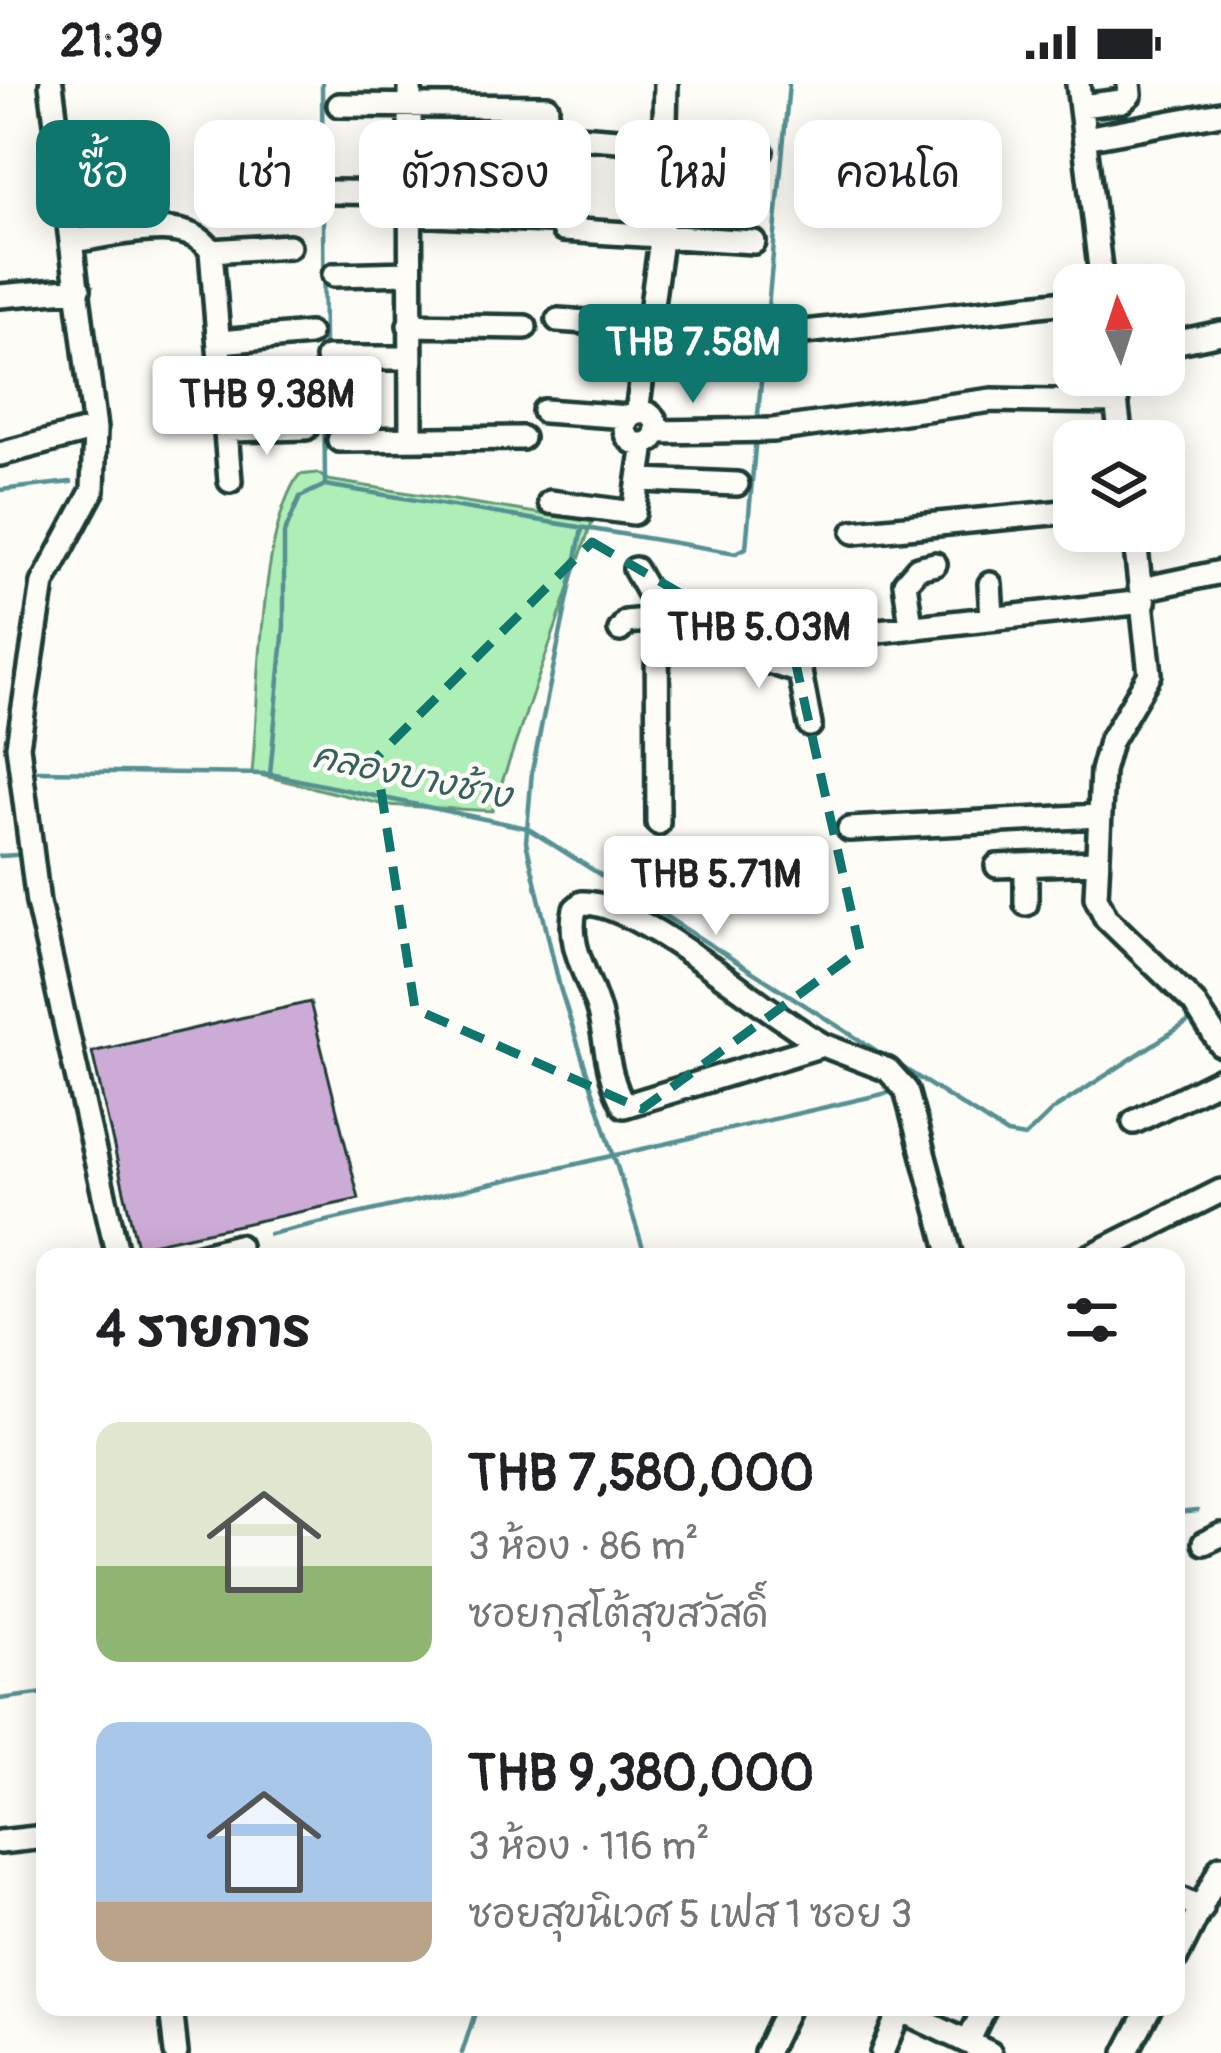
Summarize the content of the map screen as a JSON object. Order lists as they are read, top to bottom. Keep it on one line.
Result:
{"water":["คลองบางช้าง"],"north":"top","page":{"status":"21:39","chip":["ซื้อ","เช่า","ตัวกรอง","ใหม่","คอนโด"],"price":["THB 7.58M","THB 9.38M","THB 5.03M","THB 5.71M"],"heading":"4 รายการ","list":[{"name":"THB 7,580,000","note":"3 ห้อง · 86 m² · ซอยกุสโต้สุขสวัสดิ์"},{"name":"THB 9,380,000","note":"3 ห้อง · 116 m² · ซอยสุขนิเวศ 5 เฟส 1 ซอย 3"}]}}
